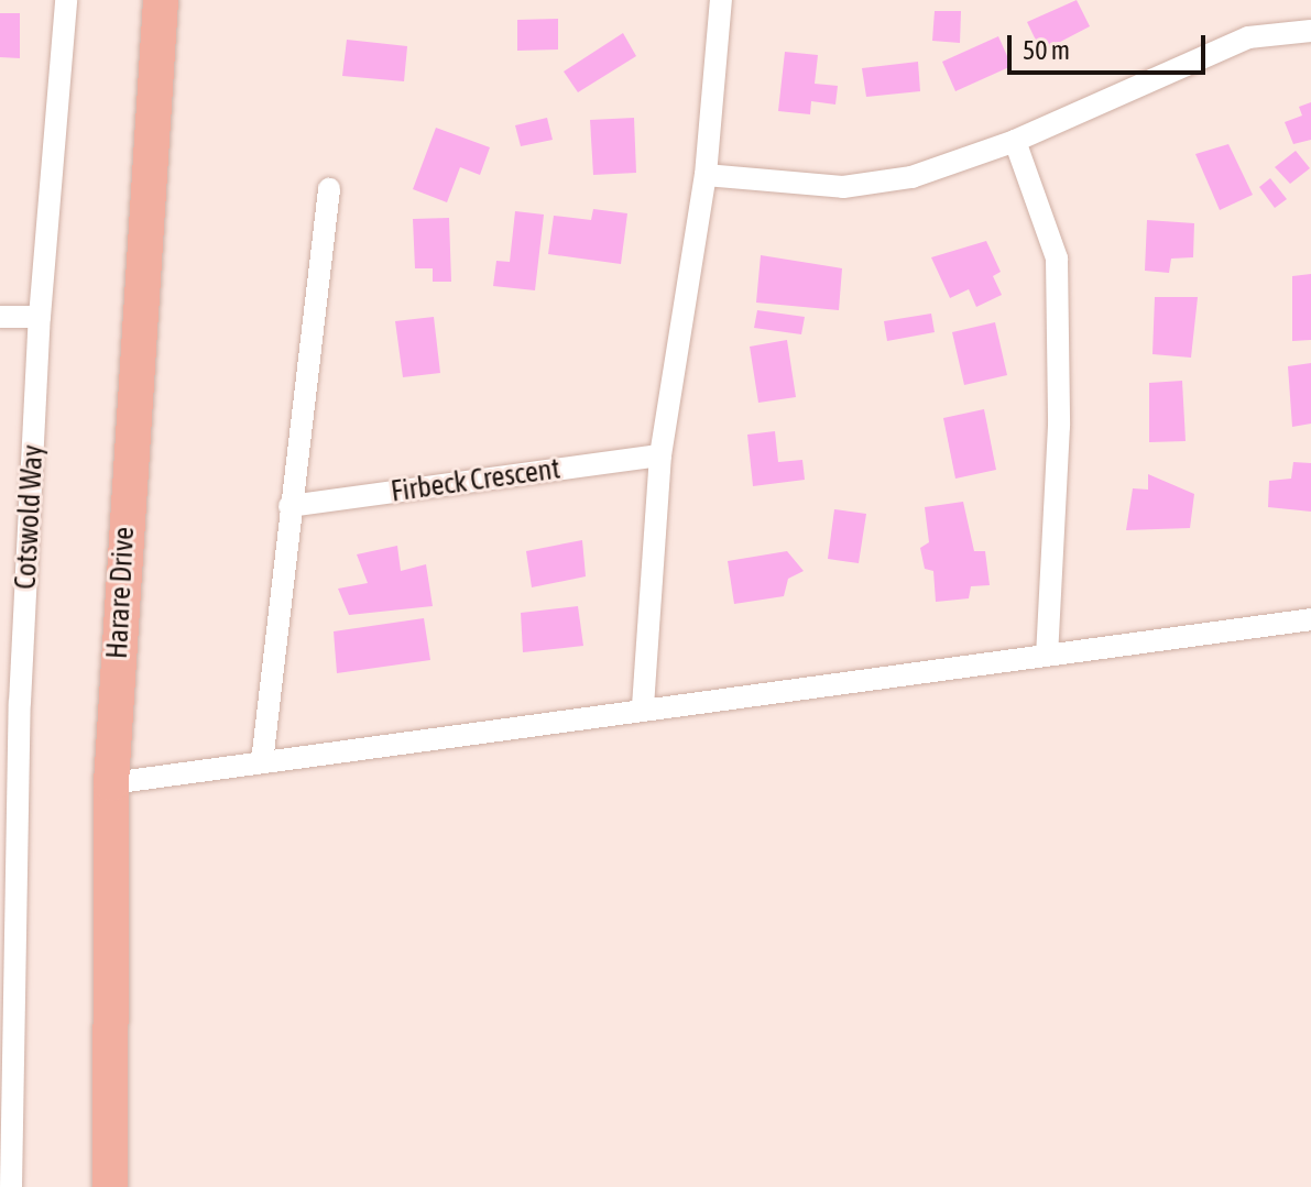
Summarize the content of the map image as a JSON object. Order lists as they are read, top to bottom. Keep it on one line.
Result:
{"streets":{"main road":["Harare Drive"],"street":["Firbeck Crescent","Cotswold Way"]},"scale_bar":"50 m"}
